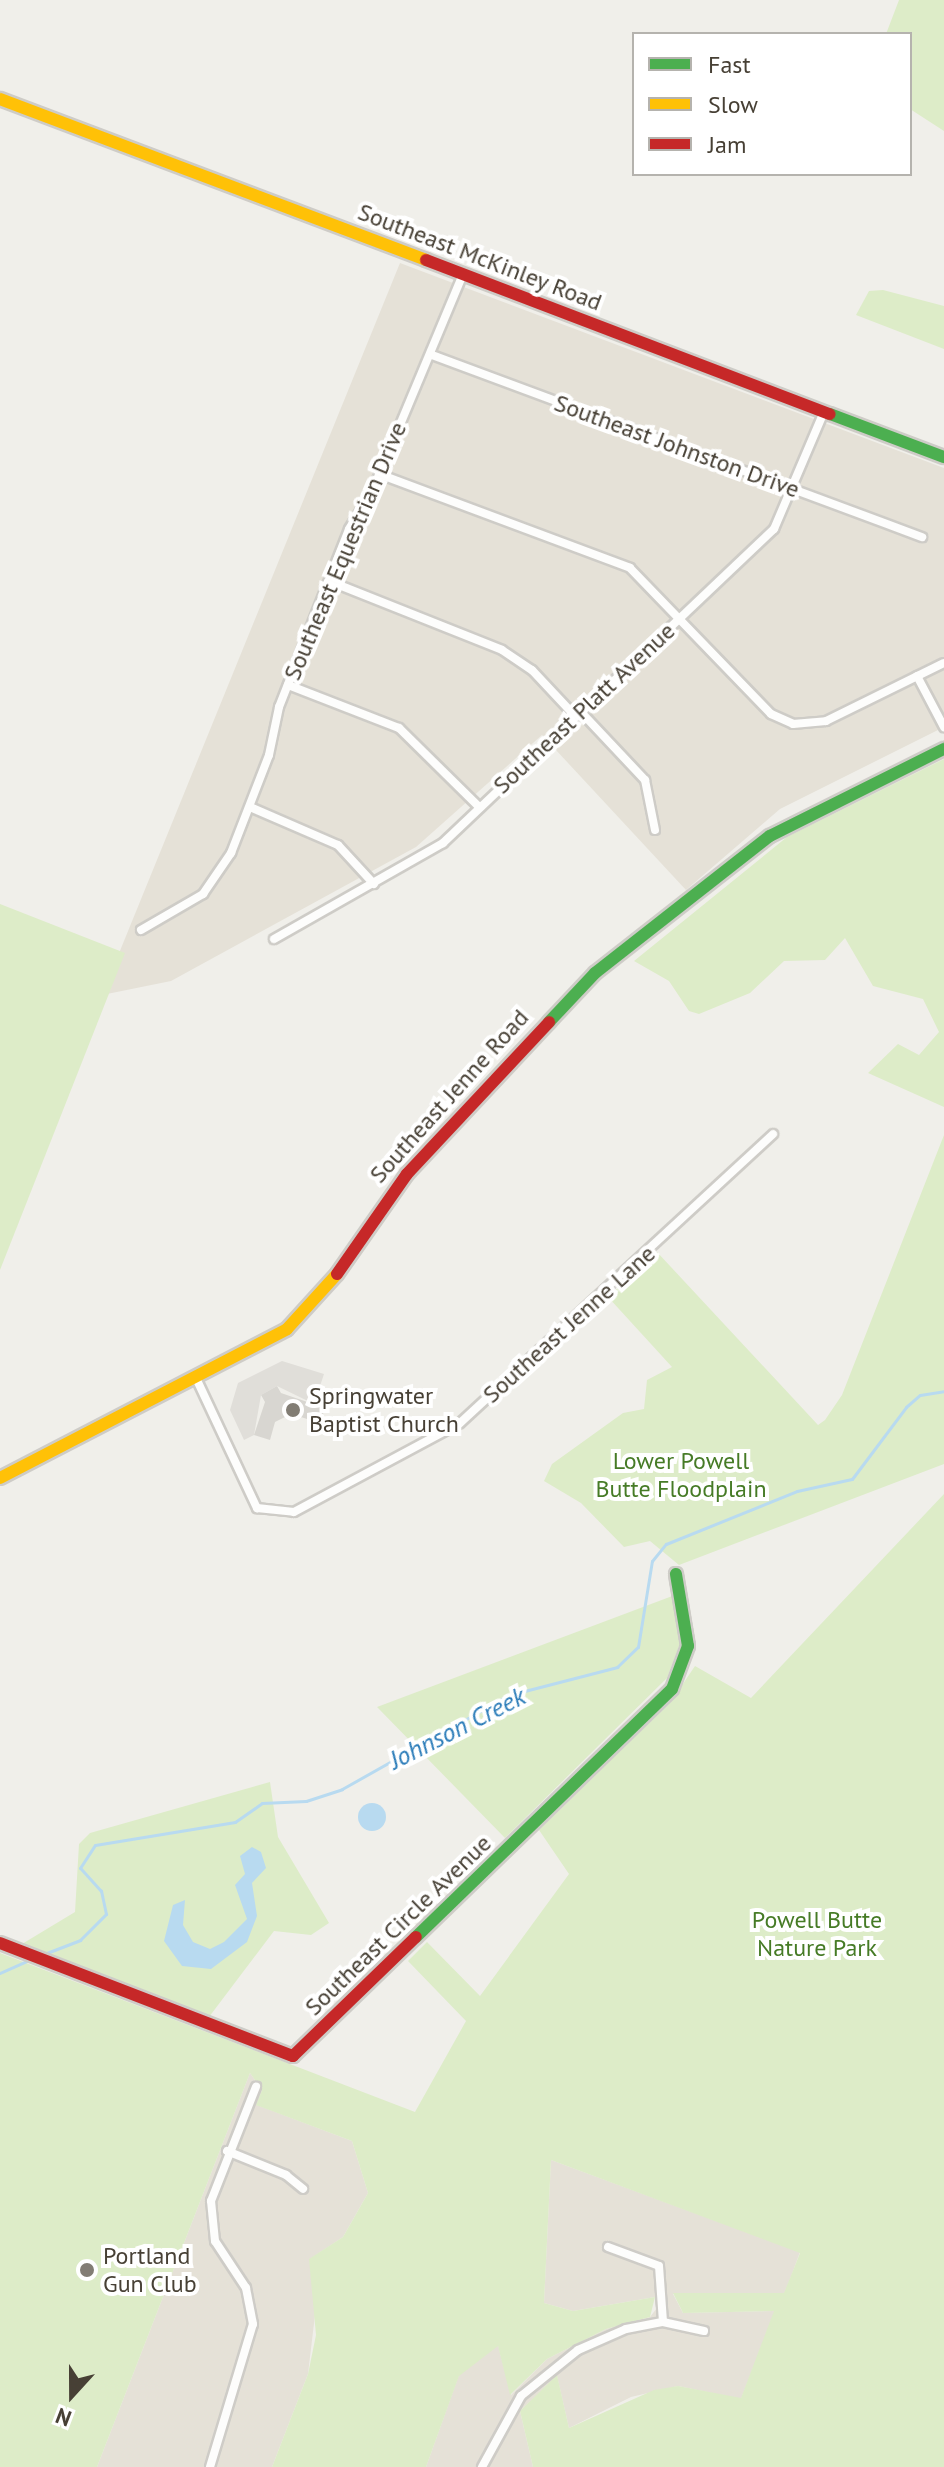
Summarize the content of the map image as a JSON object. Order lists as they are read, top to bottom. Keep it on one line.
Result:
{"streets":{"street":["Southeast McKinley Road","Southeast Johnston Drive","Southeast Equestrian Drive","Southeast Platt Avenue","Southeast Jenne Road","Southeast Jenne Lane","Southeast Circle Avenue"]},"crossings":[["Southeast McKinley Road","Southeast Equestrian Drive"],["Southeast McKinley Road","Southeast Platt Avenue"],["Southeast Johnston Drive","Southeast Equestrian Drive"],["Southeast Johnston Drive","Southeast Platt Avenue"],["Southeast Jenne Road","Southeast Jenne Lane"]],"water":["Johnson Creek"],"parks":["Lower Powell Butte Floodplain","Powell Butte Nature Park"],"places":["Springwater Baptist Church","Portland Gun Club"],"legend":["Fast","Slow","Jam"],"north":"bottom"}
